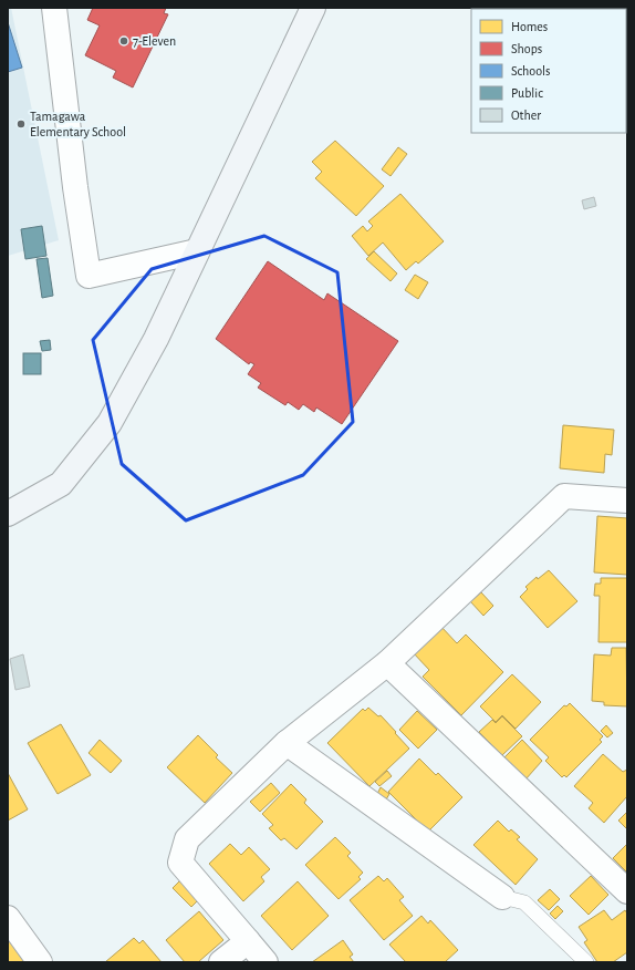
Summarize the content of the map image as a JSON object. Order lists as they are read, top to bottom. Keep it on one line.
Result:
{"places":["7-Eleven","Tamagawa Elementary School"],"legend":["Homes","Shops","Schools","Public","Other"]}
